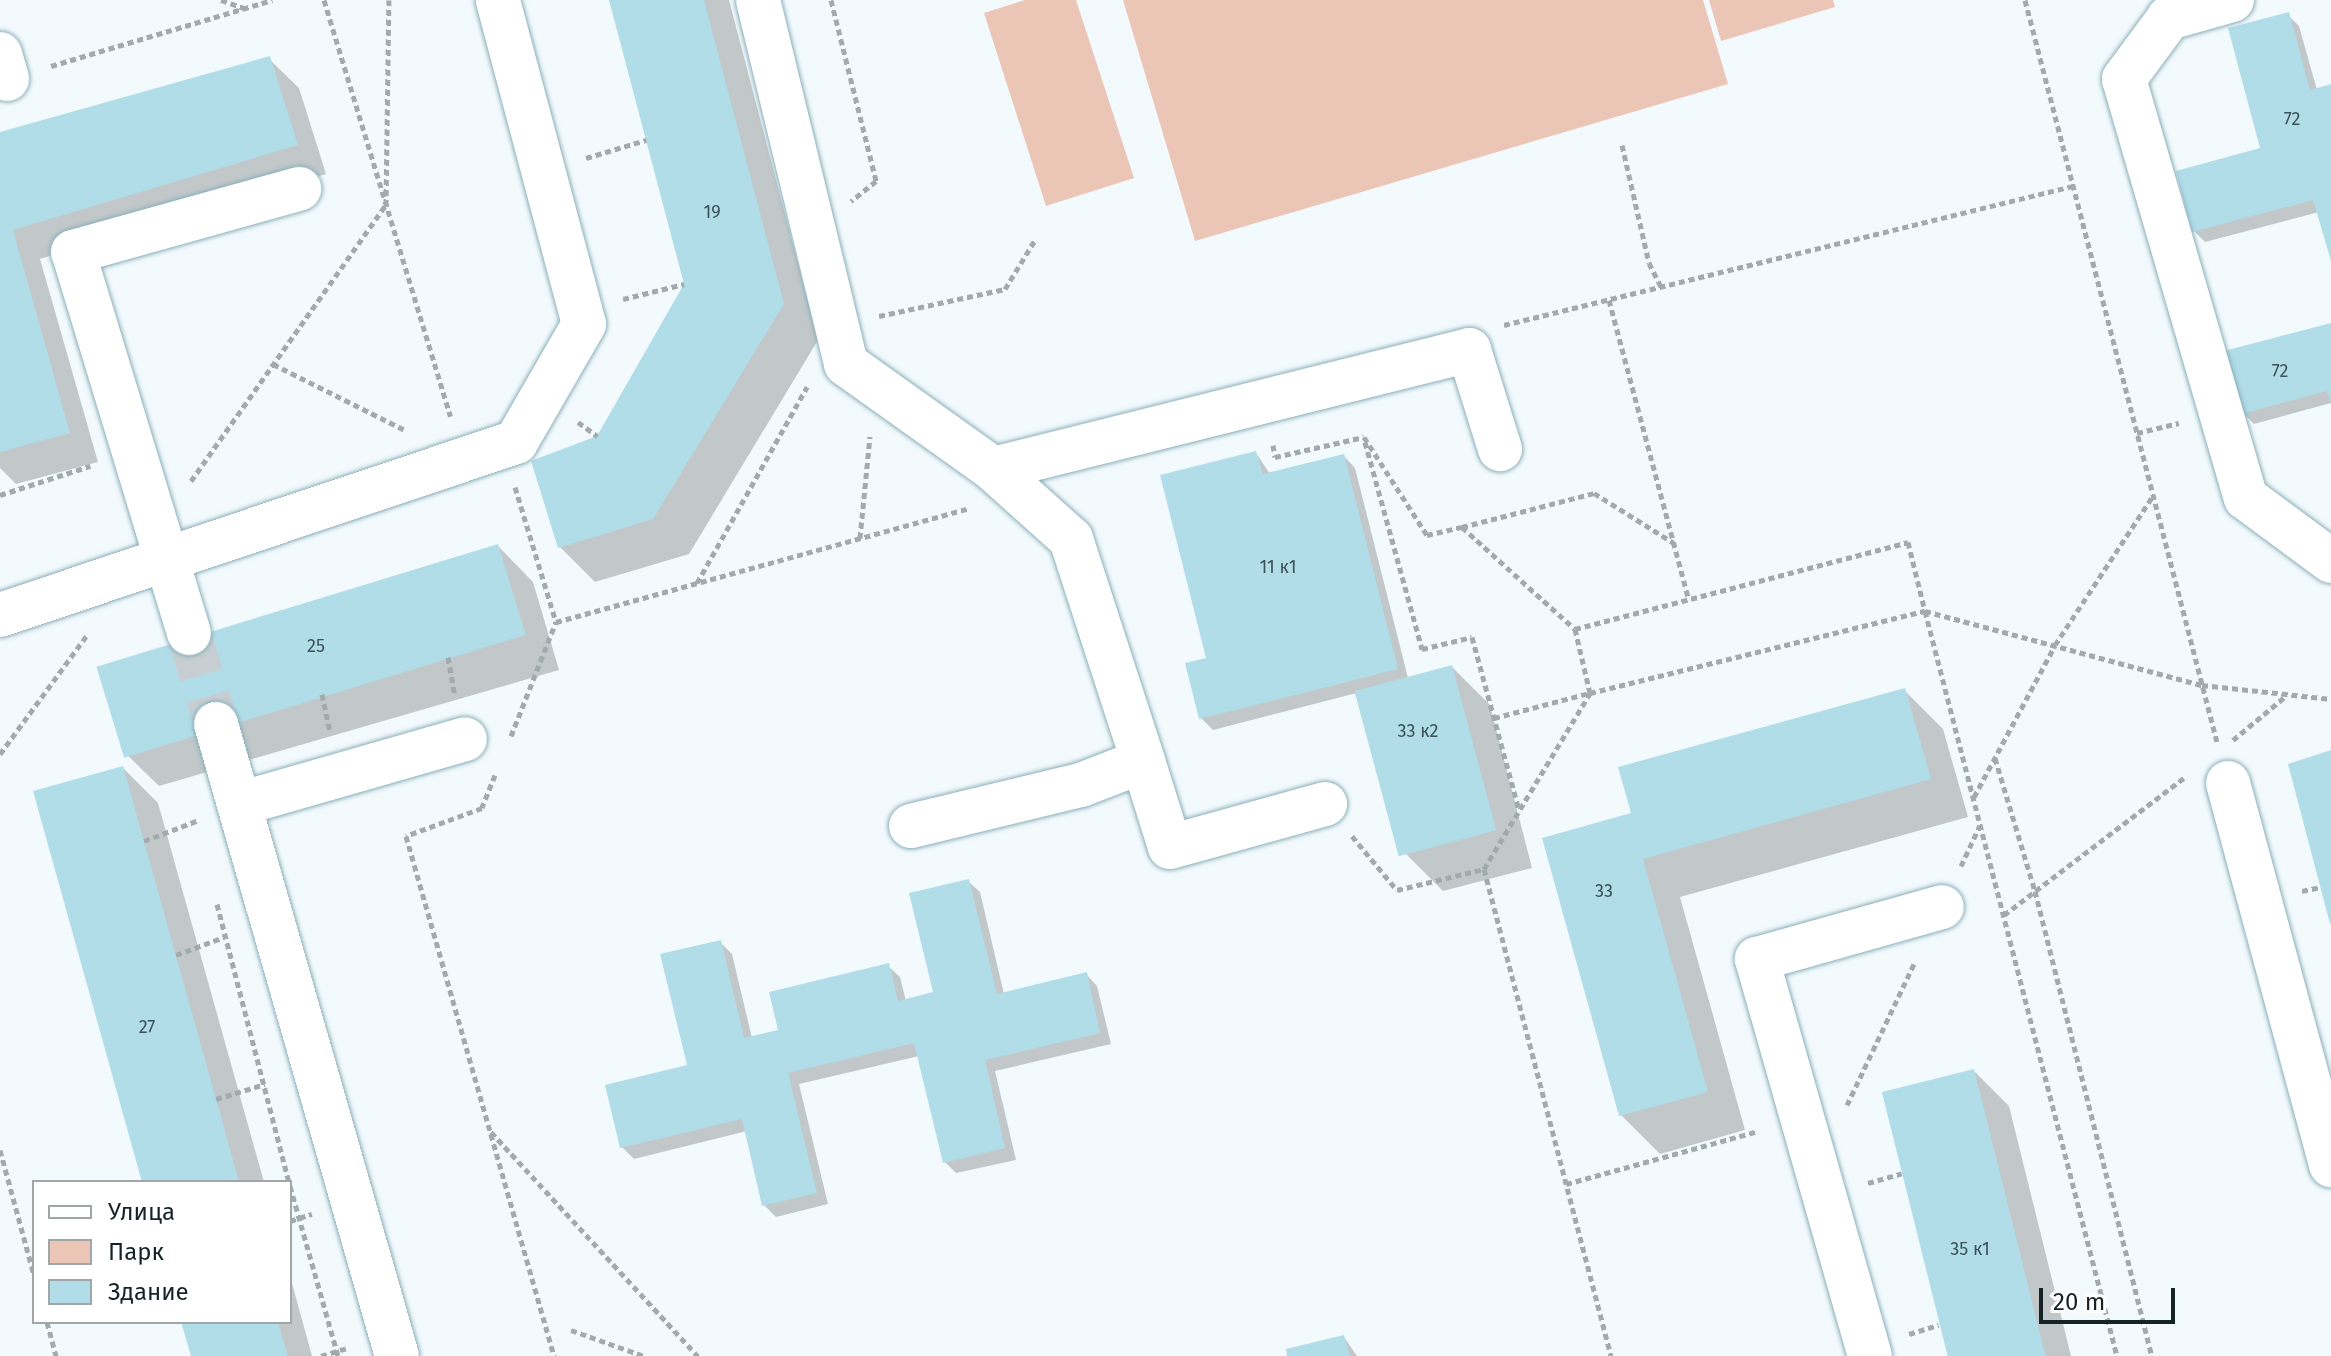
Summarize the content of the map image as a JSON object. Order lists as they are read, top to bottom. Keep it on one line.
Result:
{"house_numbers":["72","19","72","11 к1","25","33 к2","33","27","35 к1"],"legend":["Улица","Парк","Здание"],"scale_bar":"20 m"}
